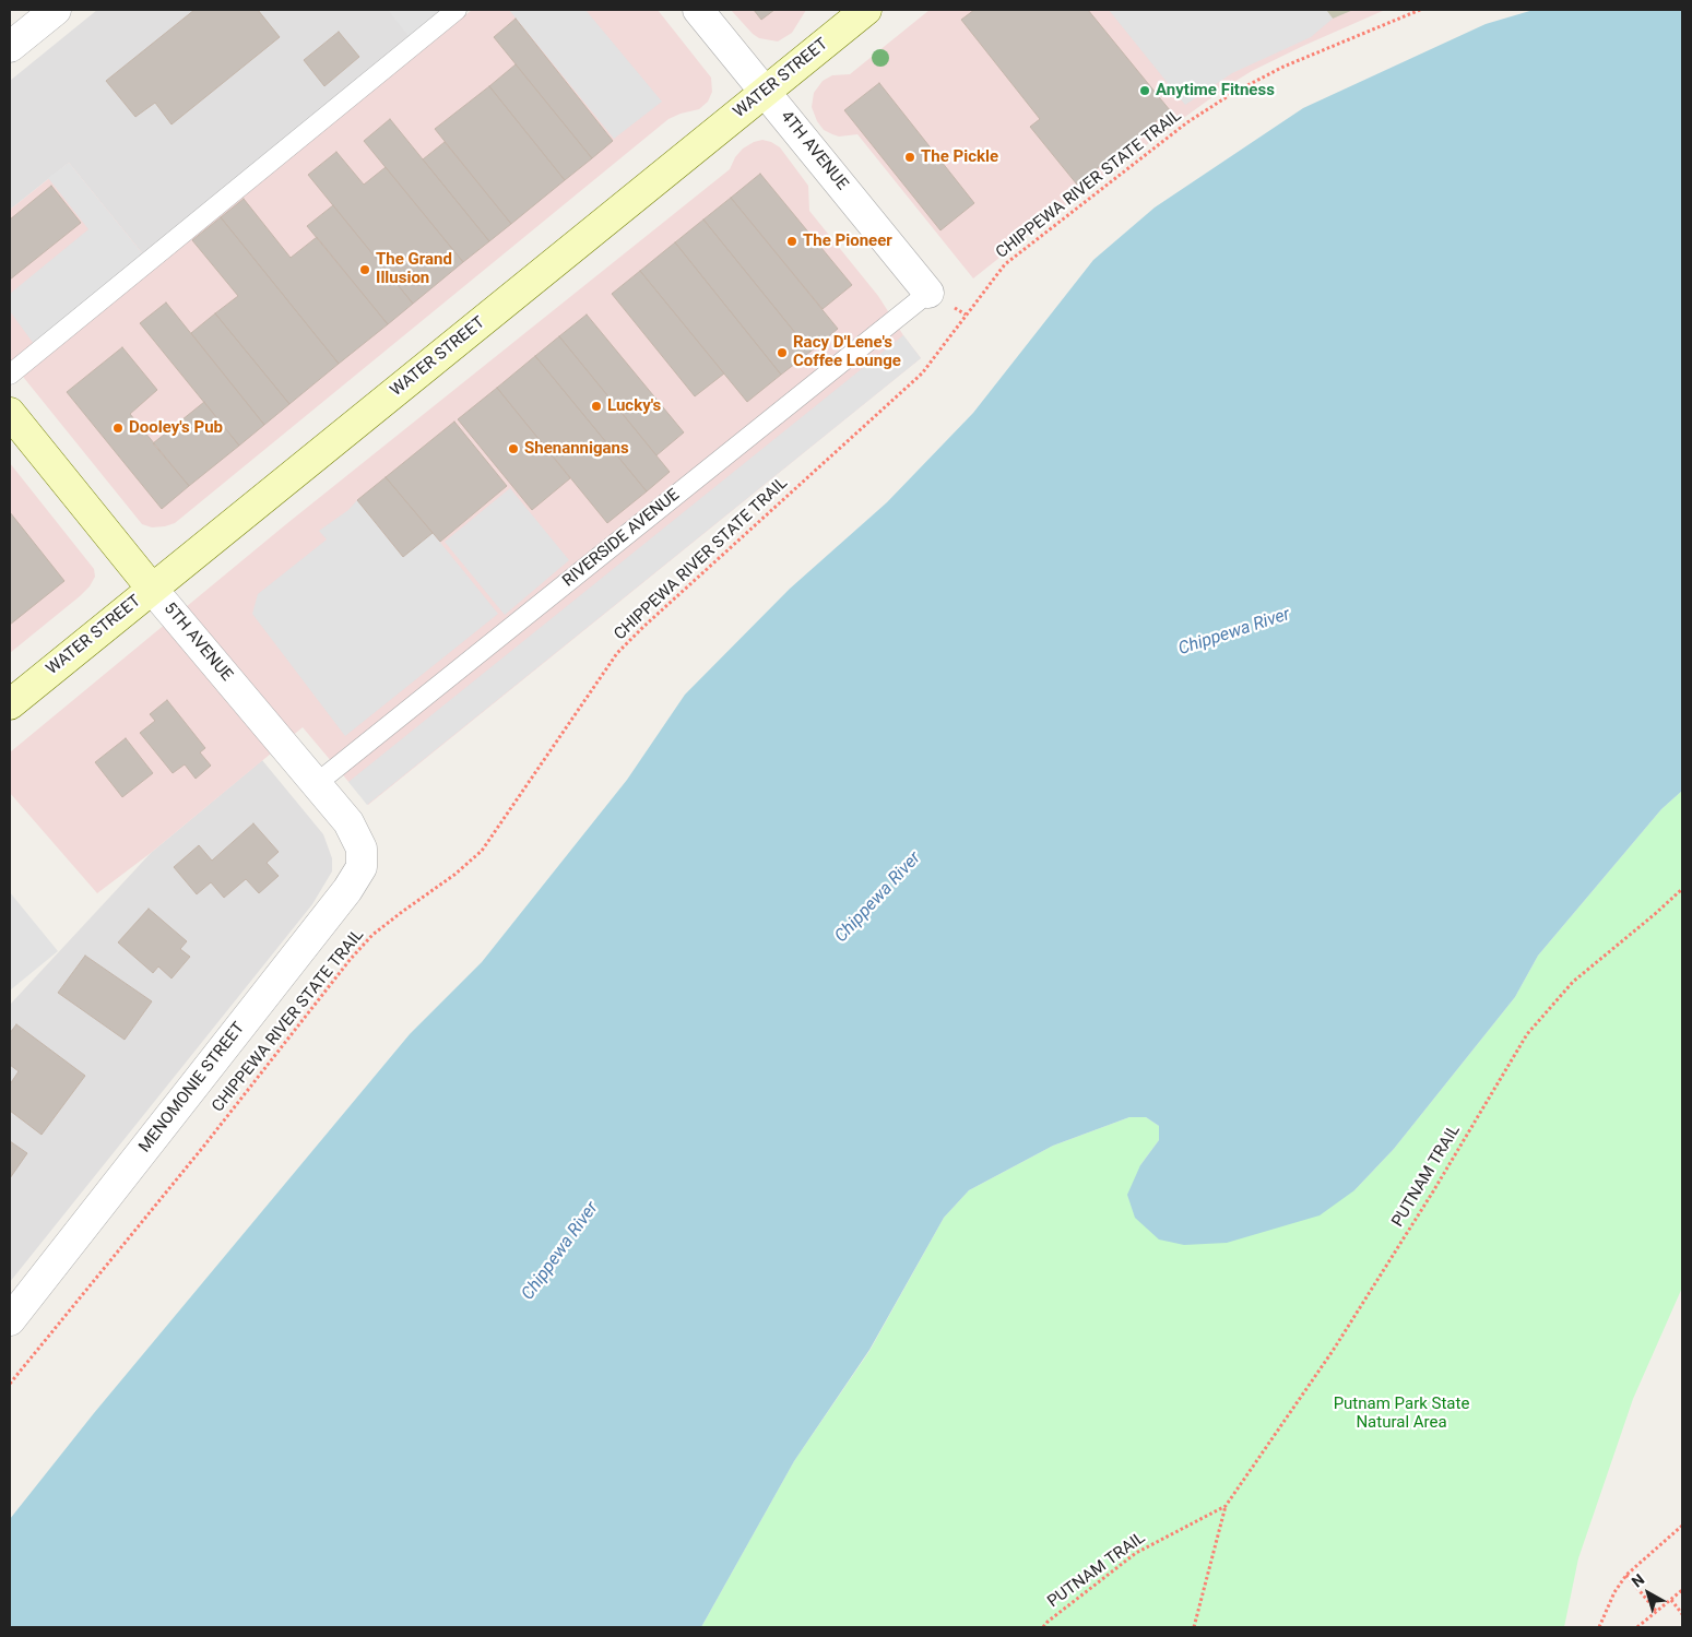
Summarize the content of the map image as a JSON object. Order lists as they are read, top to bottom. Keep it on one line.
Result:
{"streets":{"main road":["WATER STREET","5TH AVENUE"],"street":["4TH AVENUE","MENOMONIE STREET"],"lane":["RIVERSIDE AVENUE"],"path":["CHIPPEWA RIVER STATE TRAIL","PUTNAM TRAIL"]},"crossings":[["WATER STREET","4TH AVENUE"],["WATER STREET","5TH AVENUE"],["4TH AVENUE","RIVERSIDE AVENUE"],["RIVERSIDE AVENUE","5TH AVENUE"],["5TH AVENUE","MENOMONIE STREET"]],"water":["Chippewa River"],"parks":["Putnam Park State Natural Area"],"places":["Anytime Fitness","The Pickle","The Pioneer","The Grand Illusion","Racy D'Lene's Coffee Lounge","Lucky's","Dooley's Pub","Shenannigans"],"north":"top left"}
